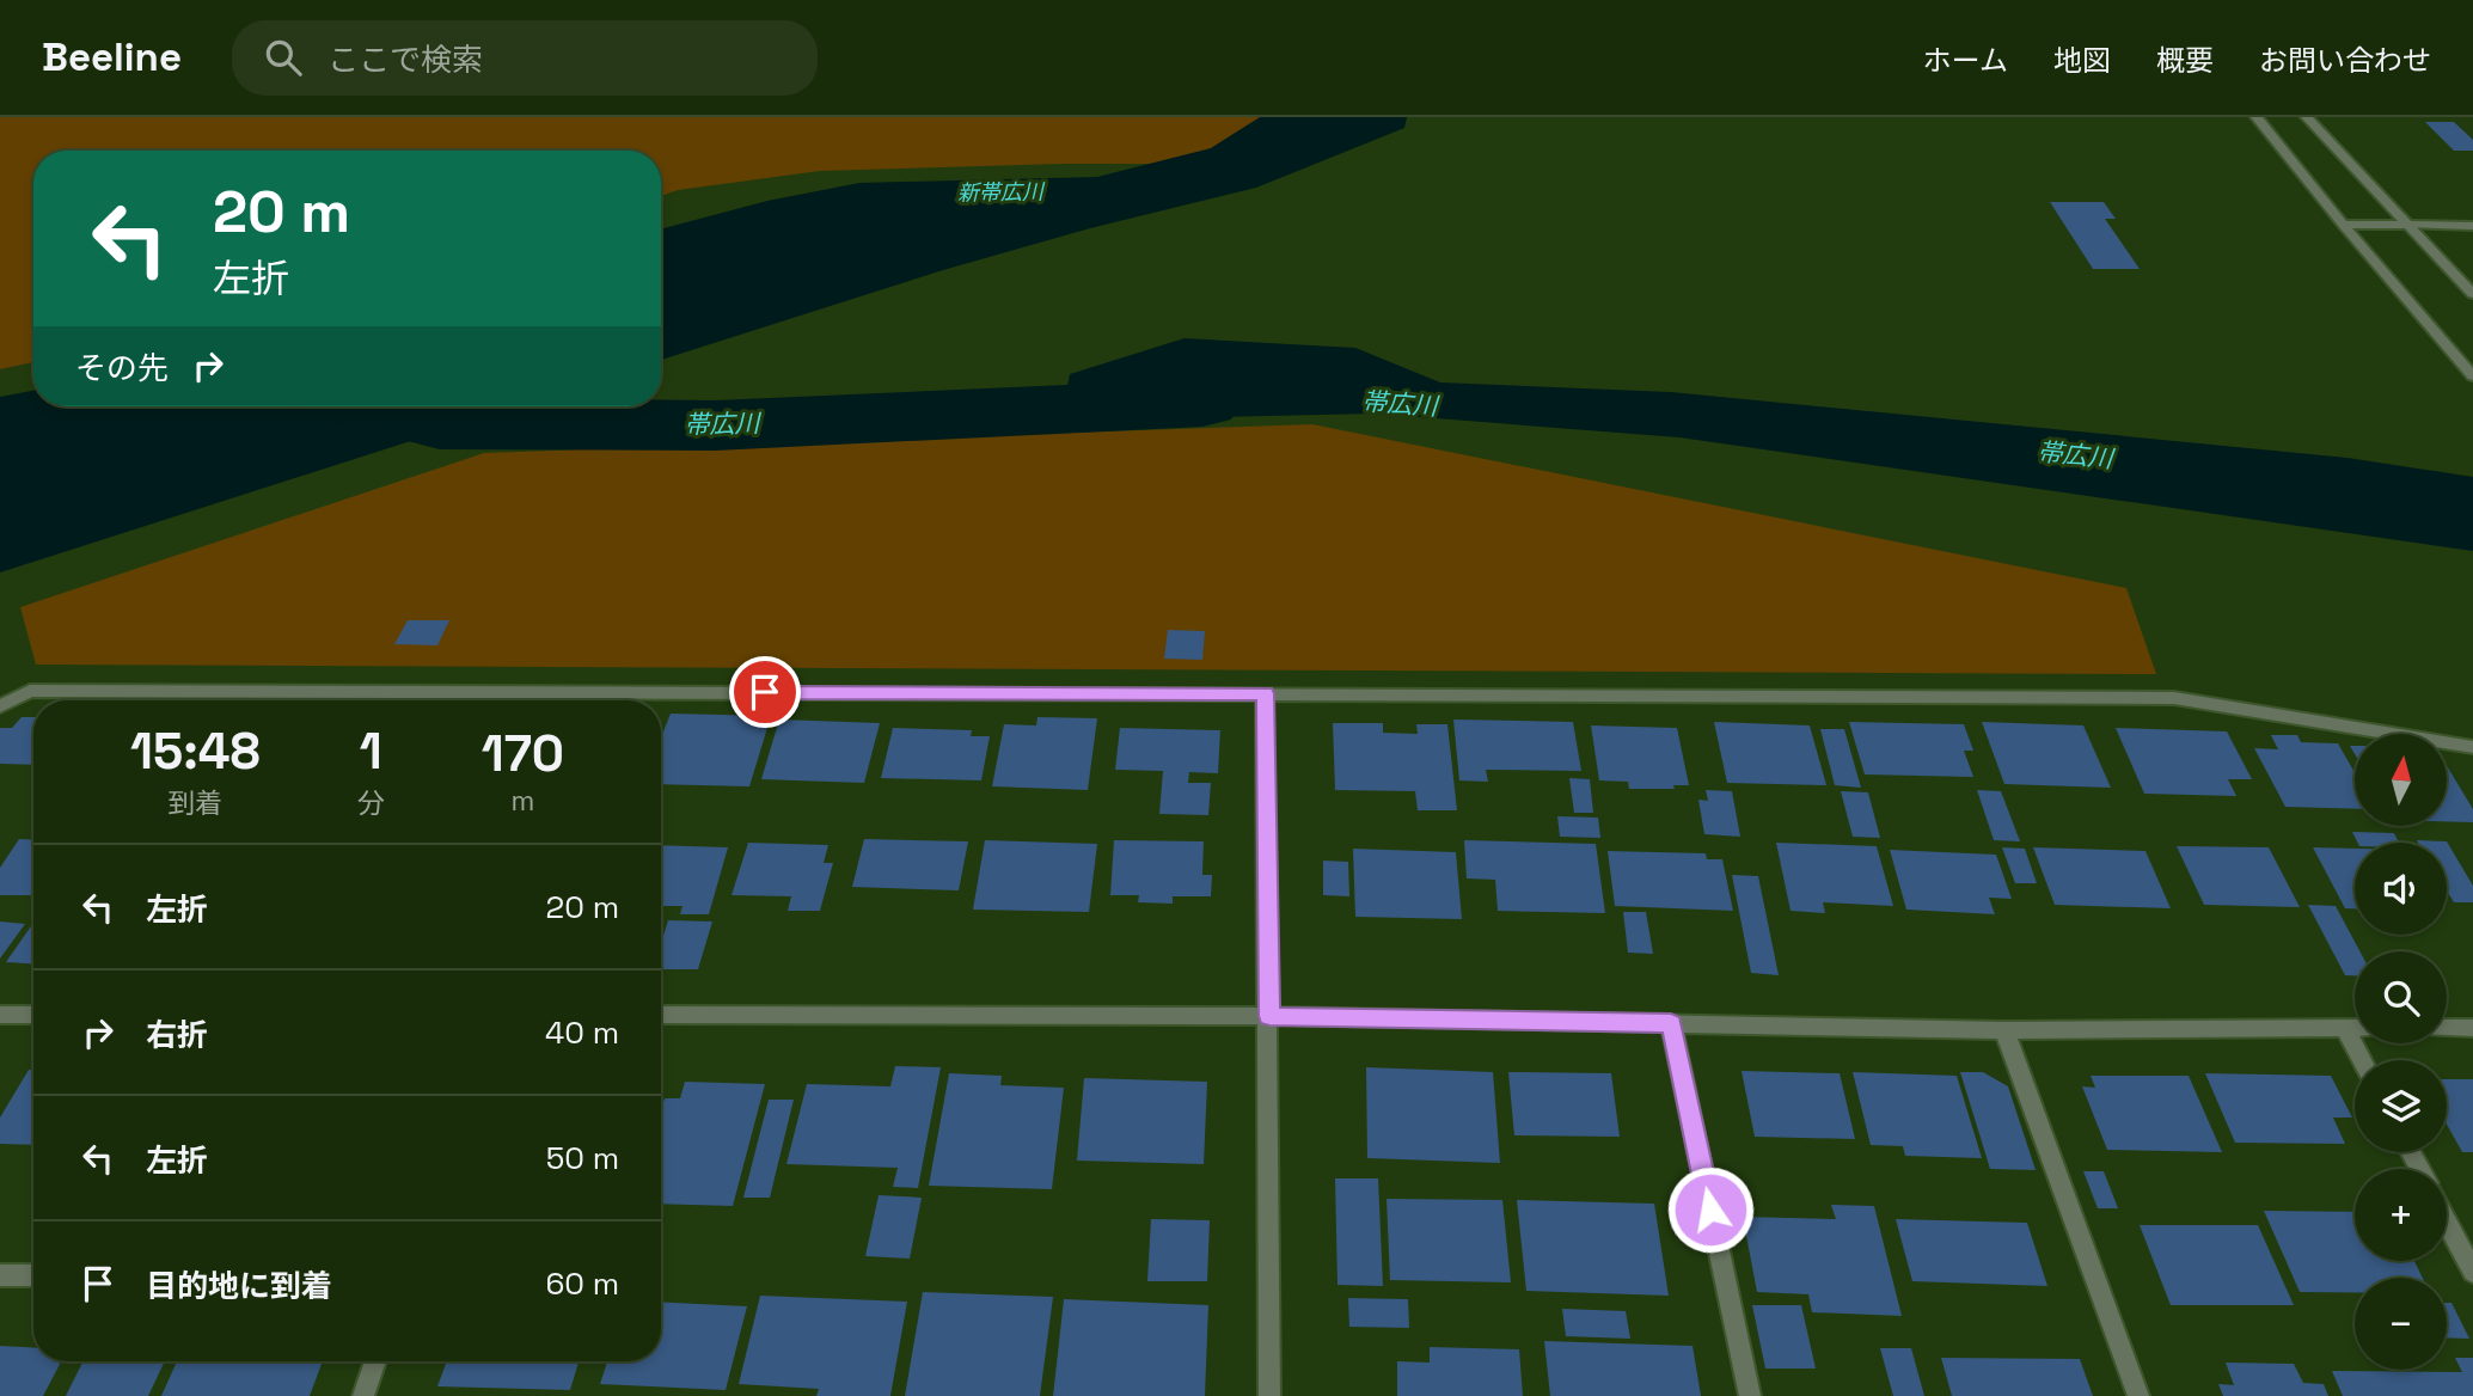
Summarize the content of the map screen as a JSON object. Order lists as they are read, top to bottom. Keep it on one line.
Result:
{"water":["新帯広川","帯広川"],"north":"top","page":{"header":"Beeline","search":"ここで検索","nav":["ホーム","地図","概要","お問い合わせ"],"turn":["20 m","左折"],"then":"その先","eta":["15:48","到着","1","分","170","m"],"map_buttons":["+","−"],"list":[{"name":"左折","value":"20 m"},{"name":"右折","value":"40 m"},{"name":"左折","value":"50 m"},{"name":"目的地に到着","value":"60 m"}]}}
